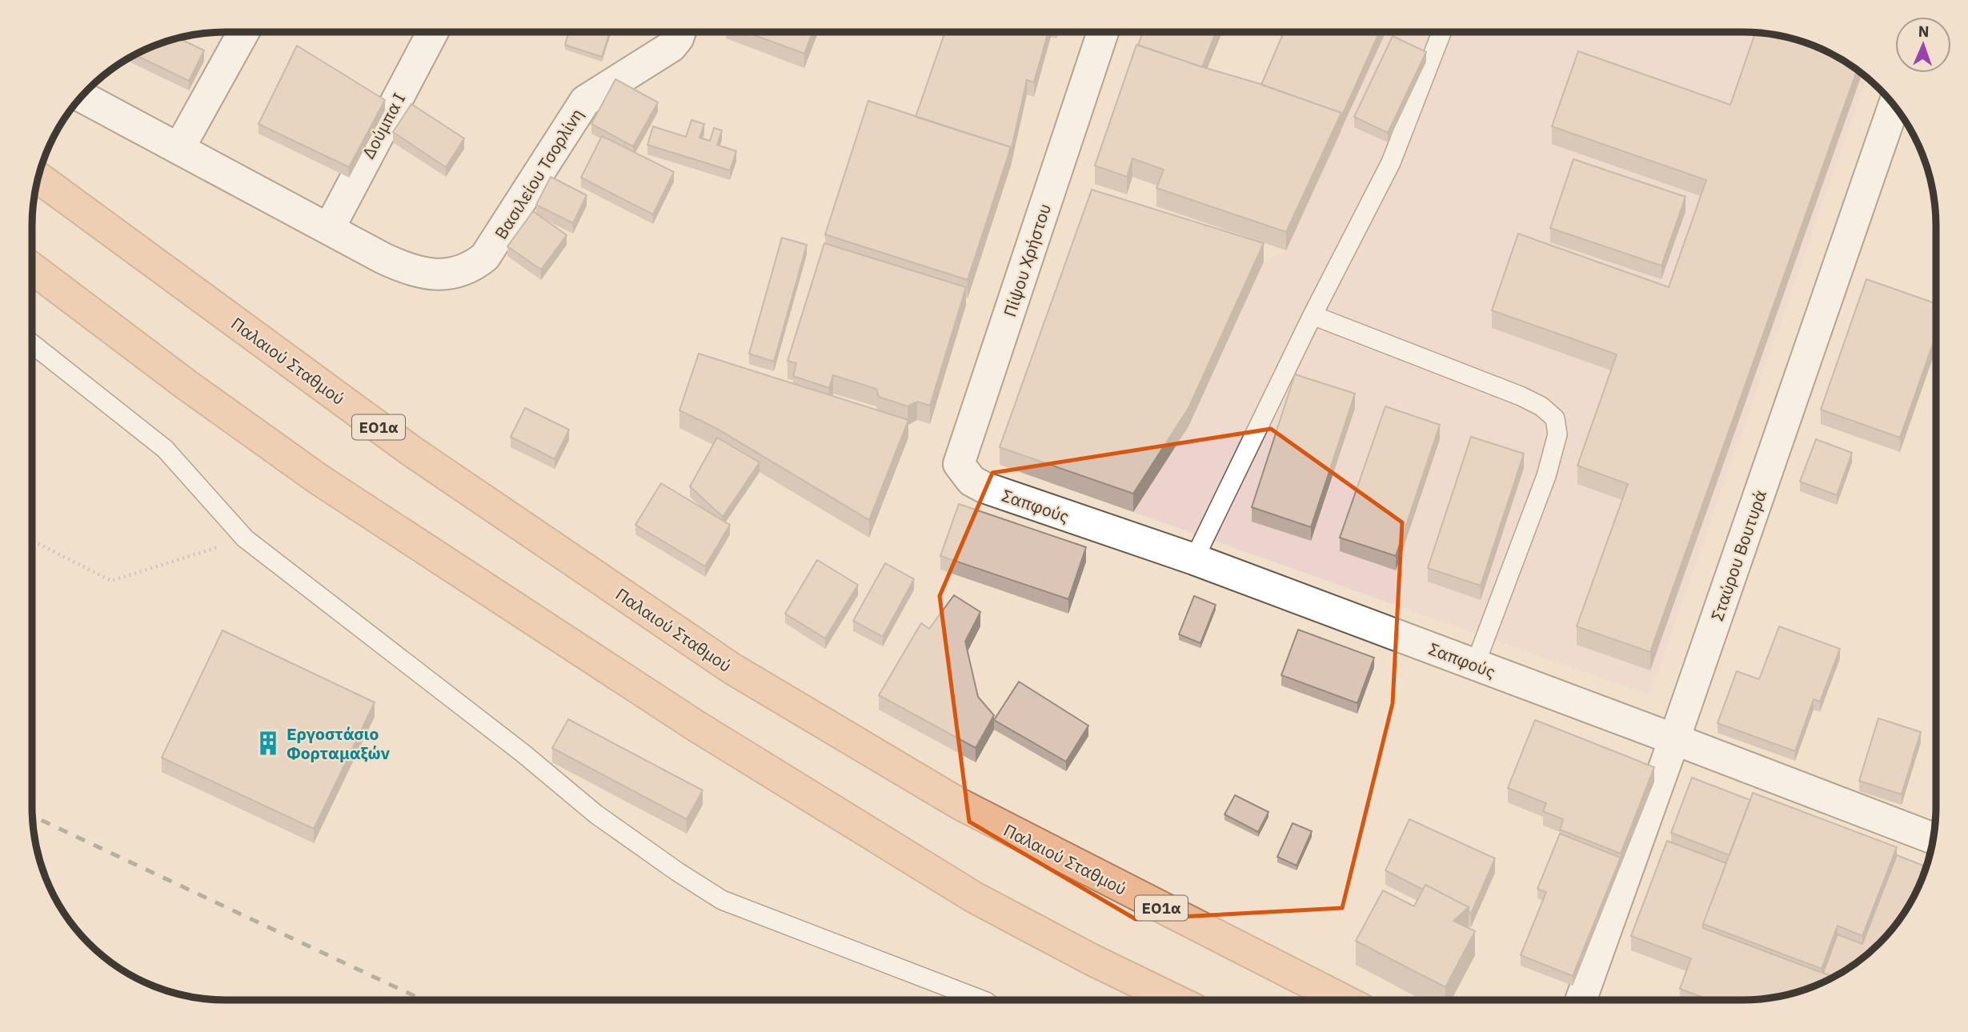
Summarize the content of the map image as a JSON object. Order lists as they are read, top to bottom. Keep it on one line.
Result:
{"streets":{"highway":["Παλαιού Σταθμού","ΕΟ1α"],"street":["Δούμπα Ι","Βασιλείου Τσορλίνη","Πίψου Χρήστου","Σαπφούς","Σταύρου Βουτυρά"]},"crossings":[["Δούμπα Ι","Βασιλείου Τσορλίνη"],["Πίψου Χρήστου","Σαπφούς"],["Σαπφούς","Σταύρου Βουτυρά"]],"places":{"building":["Εργοστάσιο Φορταμαξών"]},"north":"top"}
